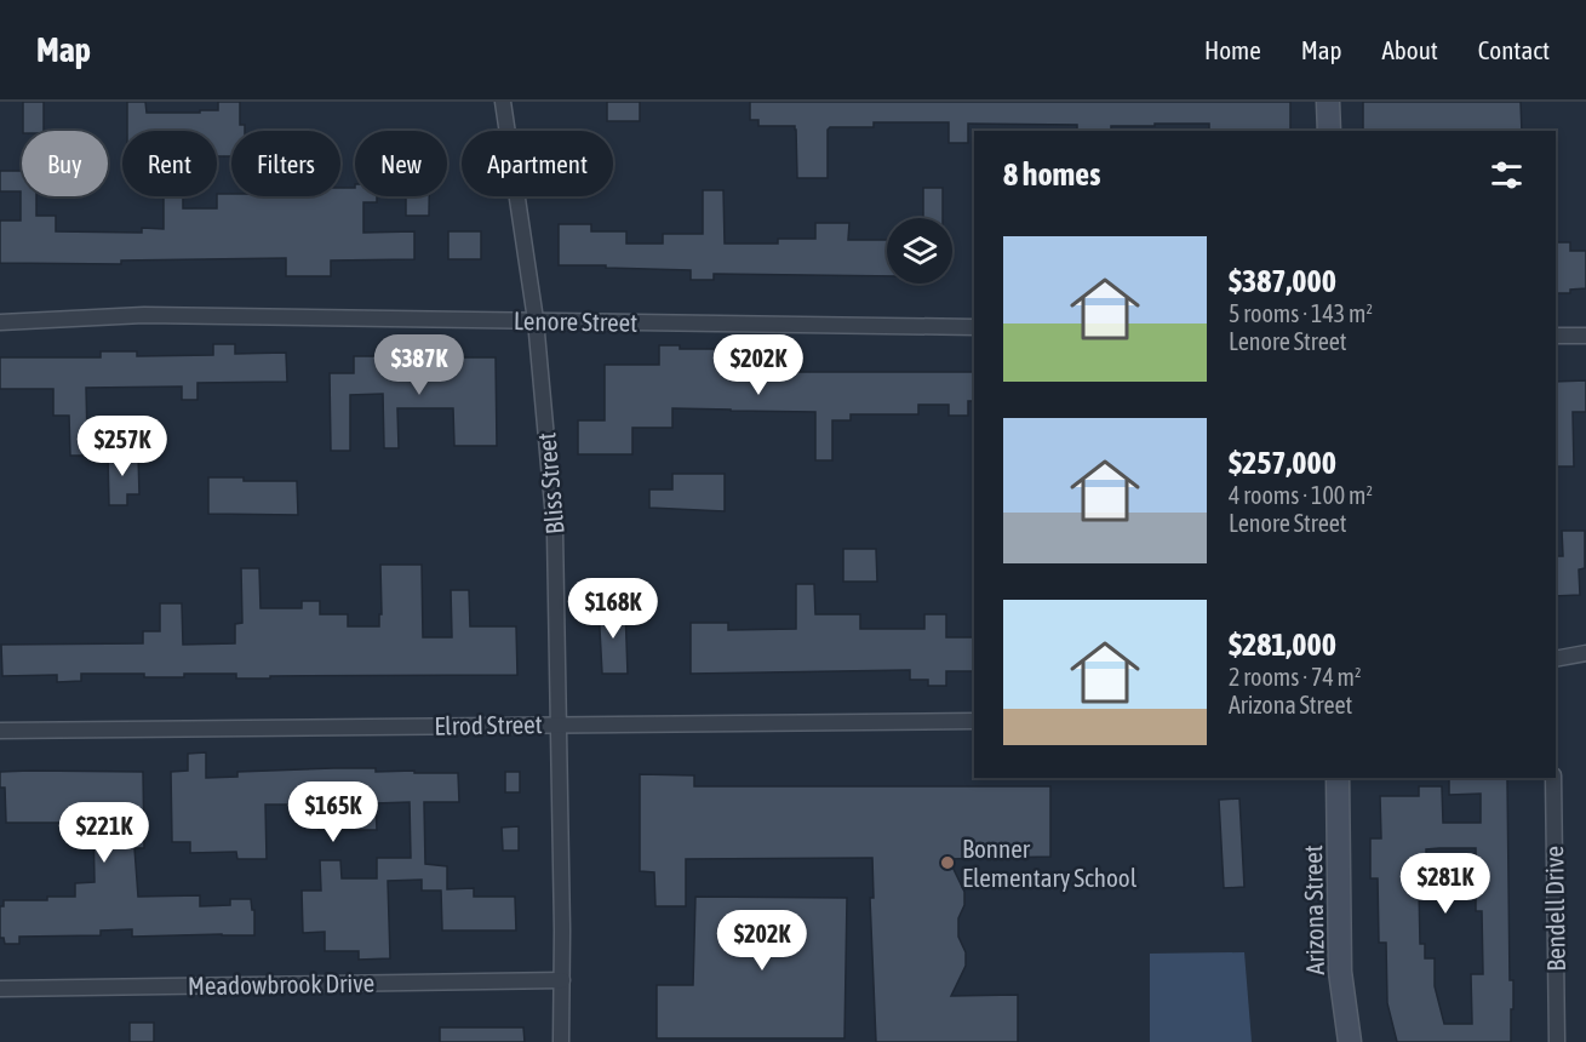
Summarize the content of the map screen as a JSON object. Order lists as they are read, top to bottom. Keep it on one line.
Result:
{"streets":{"street":["Lenore Street","Bliss Street","Elrod Street","Bendell Drive","Arizona Street","Meadowbrook Drive"]},"crossings":[["Lenore Street","Bliss Street"],["Bliss Street","Elrod Street"],["Bliss Street","Meadowbrook Drive"]],"places":["Bonner Elementary School"],"page":{"header":"Map","nav":["Home","Map","About","Contact"],"chip":["Buy","Rent","Filters","New","Apartment"],"heading":"8 homes","list":[{"name":"$387,000","note":"5 rooms · 143 m² · Lenore Street"},{"name":"$257,000","note":"4 rooms · 100 m² · Lenore Street"},{"name":"$281,000","note":"2 rooms · 74 m² · Arizona Street"}],"price":["$387K","$202K","$257K","$168K","$165K","$221K","$281K","$202K"]}}
